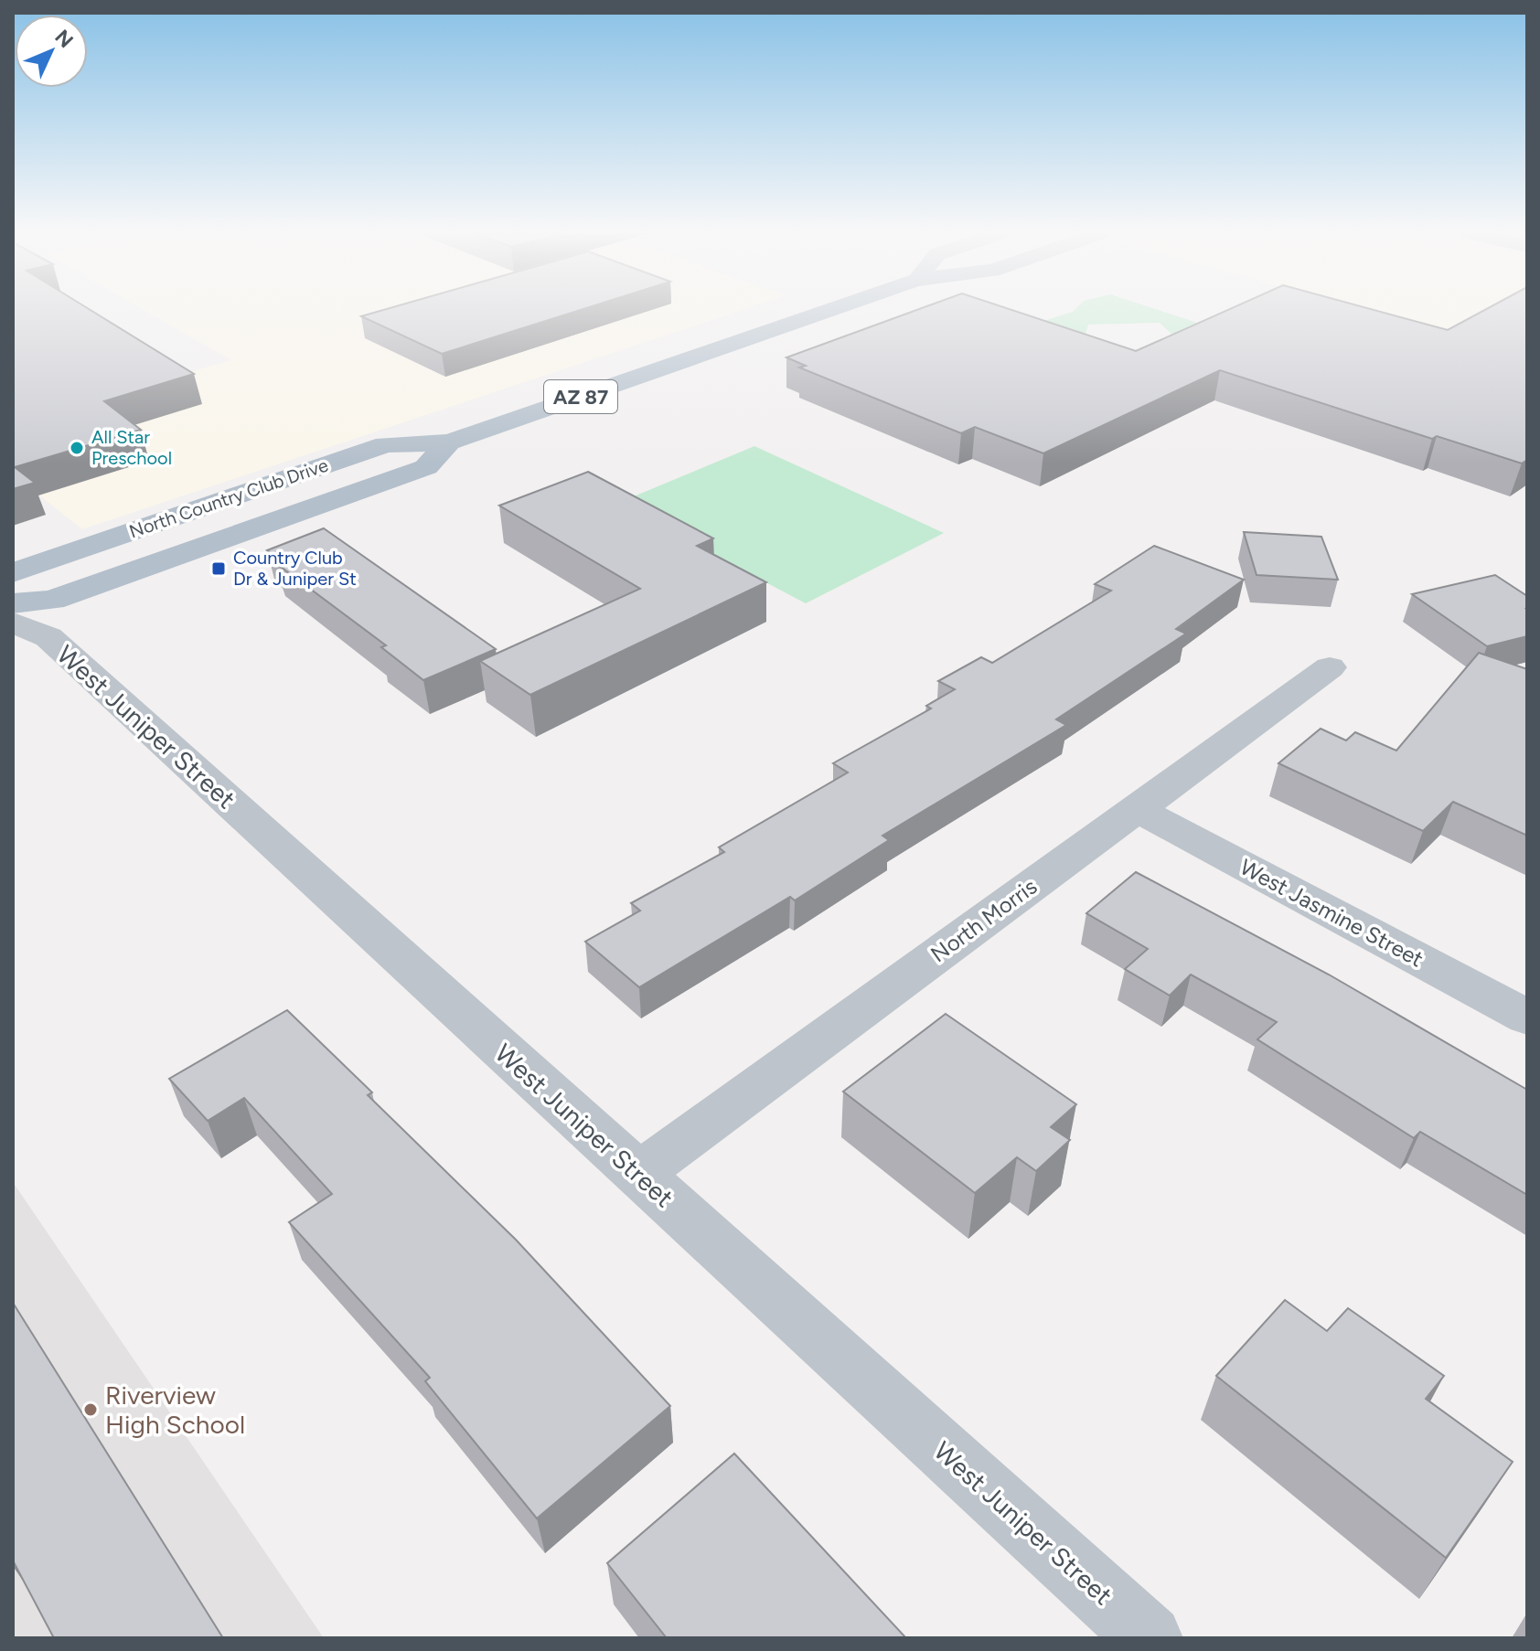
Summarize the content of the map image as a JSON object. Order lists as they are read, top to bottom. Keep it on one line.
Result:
{"streets":{"main road":["AZ 87","North Country Club Drive"],"street":["West Juniper Street","West Jasmine Street","North Morris"]},"crossings":[["West Juniper Street","North Morris"],["West Jasmine Street","North Morris"]],"places":{"other":["All Star Preschool","Riverview High School"],"transit":["Country Club Dr & Juniper St"]},"north":"top right"}
